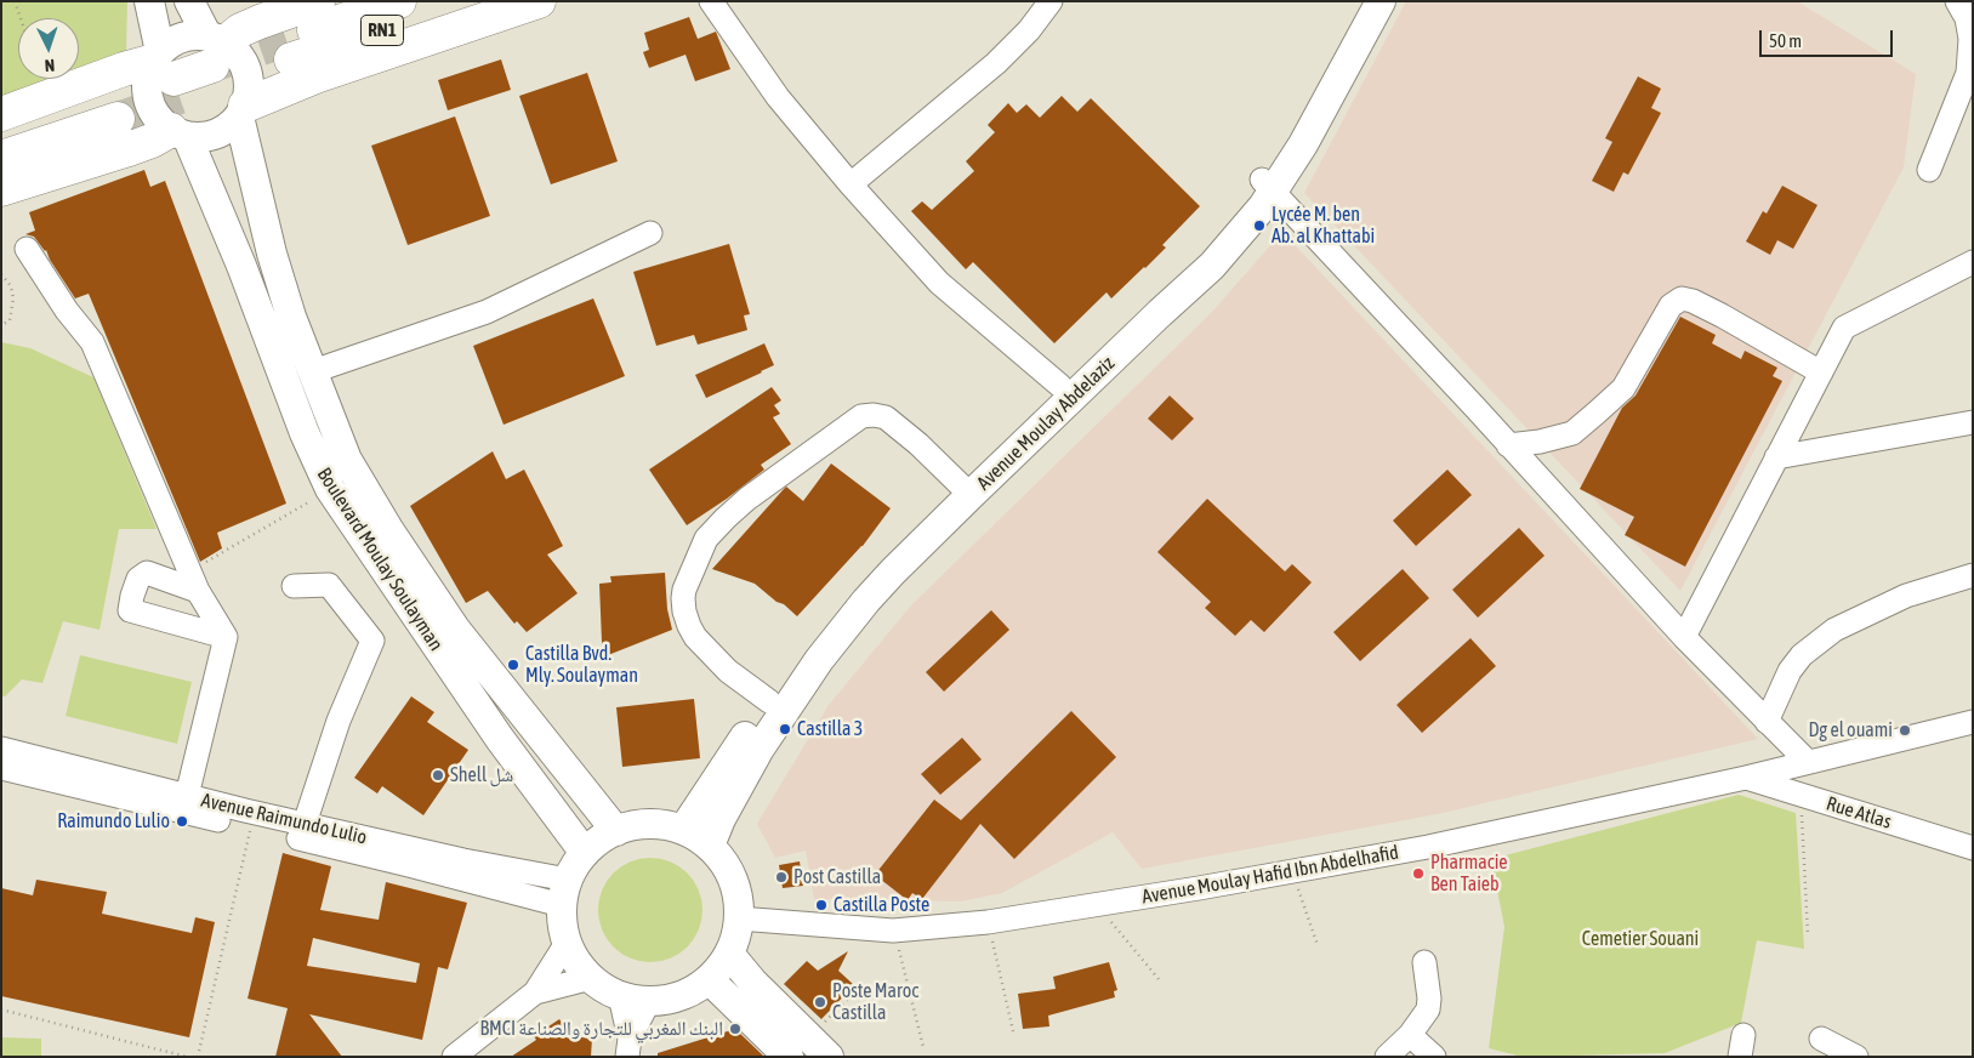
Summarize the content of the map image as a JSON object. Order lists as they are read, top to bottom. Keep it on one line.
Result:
{"streets":{"highway":["RN1"],"main road":["Avenue Moulay Abdelaziz","Boulevard Moulay Soulayman"],"street":["Rue Atlas","Avenue Raimundo Lulio","Avenue Moulay Hafid Ibn Abdelhafid"]},"crossings":[["Avenue Moulay Abdelaziz","Boulevard Moulay Soulayman"],["Avenue Moulay Abdelaziz","Avenue Raimundo Lulio"],["Avenue Moulay Abdelaziz","Avenue Moulay Hafid Ibn Abdelhafid"],["Boulevard Moulay Soulayman","Avenue Raimundo Lulio"],["Boulevard Moulay Soulayman","Avenue Moulay Hafid Ibn Abdelhafid"],["Rue Atlas","Avenue Moulay Hafid Ibn Abdelhafid"],["Avenue Raimundo Lulio","Avenue Moulay Hafid Ibn Abdelhafid"]],"parks":["Cemetier Souani"],"places":["Lycée M. ben Ab. al Khattabi","Castilla Bvd. Mly. Soulayman","Castilla 3","Dg el ouami","Shell شل","Raimundo Lulio","Pharmacie Ben Taieb","Post Castilla","Castilla Poste","Poste Maroc Castilla","BMCI البنك المغربي للتجارة والصناعة"],"scale_bar":"50 m","north":"bottom"}
